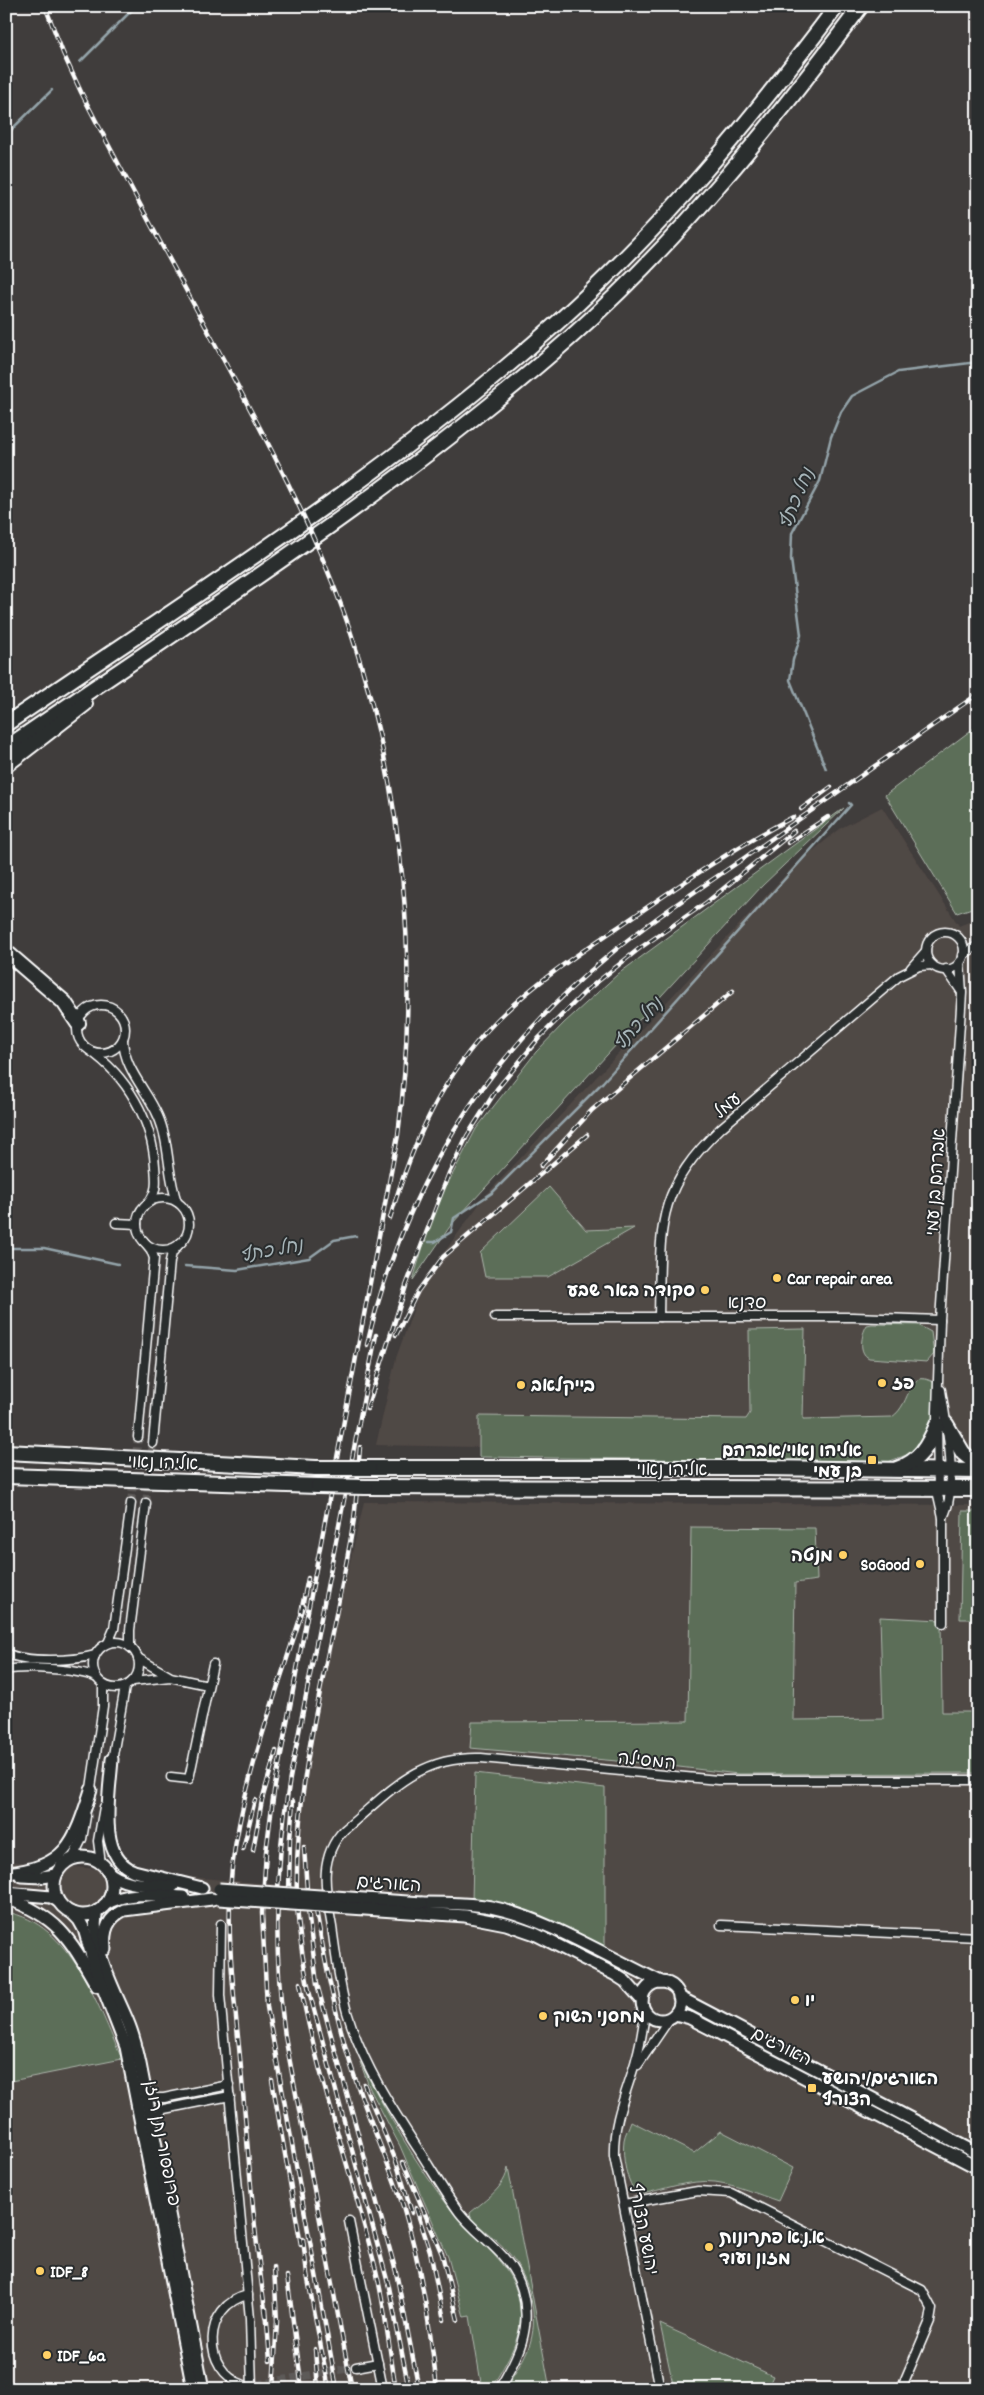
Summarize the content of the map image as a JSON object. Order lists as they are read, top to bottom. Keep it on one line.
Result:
{"streets":{"highway":["אליהו נאוי"],"street":["עמל","אברהם בן עמי","סדנא","המסילה","האורגים","פרופסור נתן רוזן","יהושע הצורף"]},"crossings":[["עמל","אברהם בן עמי"],["עמל","סדנא"],["אברהם בן עמי","סדנא"],["אברהם בן עמי","אליהו נאוי"],["האורגים","פרופסור נתן רוזן"],["האורגים","יהושע הצורף"]],"water":["נחל כתף"],"places":{"other":["Car repair area","סקודה באר שבע","פז","בייקלאב","מנטה","SoGood","יו","מחסני השוק","א.נ.א פתרונות מזון ועוד","IDF_8","IDF_6a"],"transit":["אליהו נאוי/אברהם בן עמי","האורגים/יהושע הצורף"]}}
